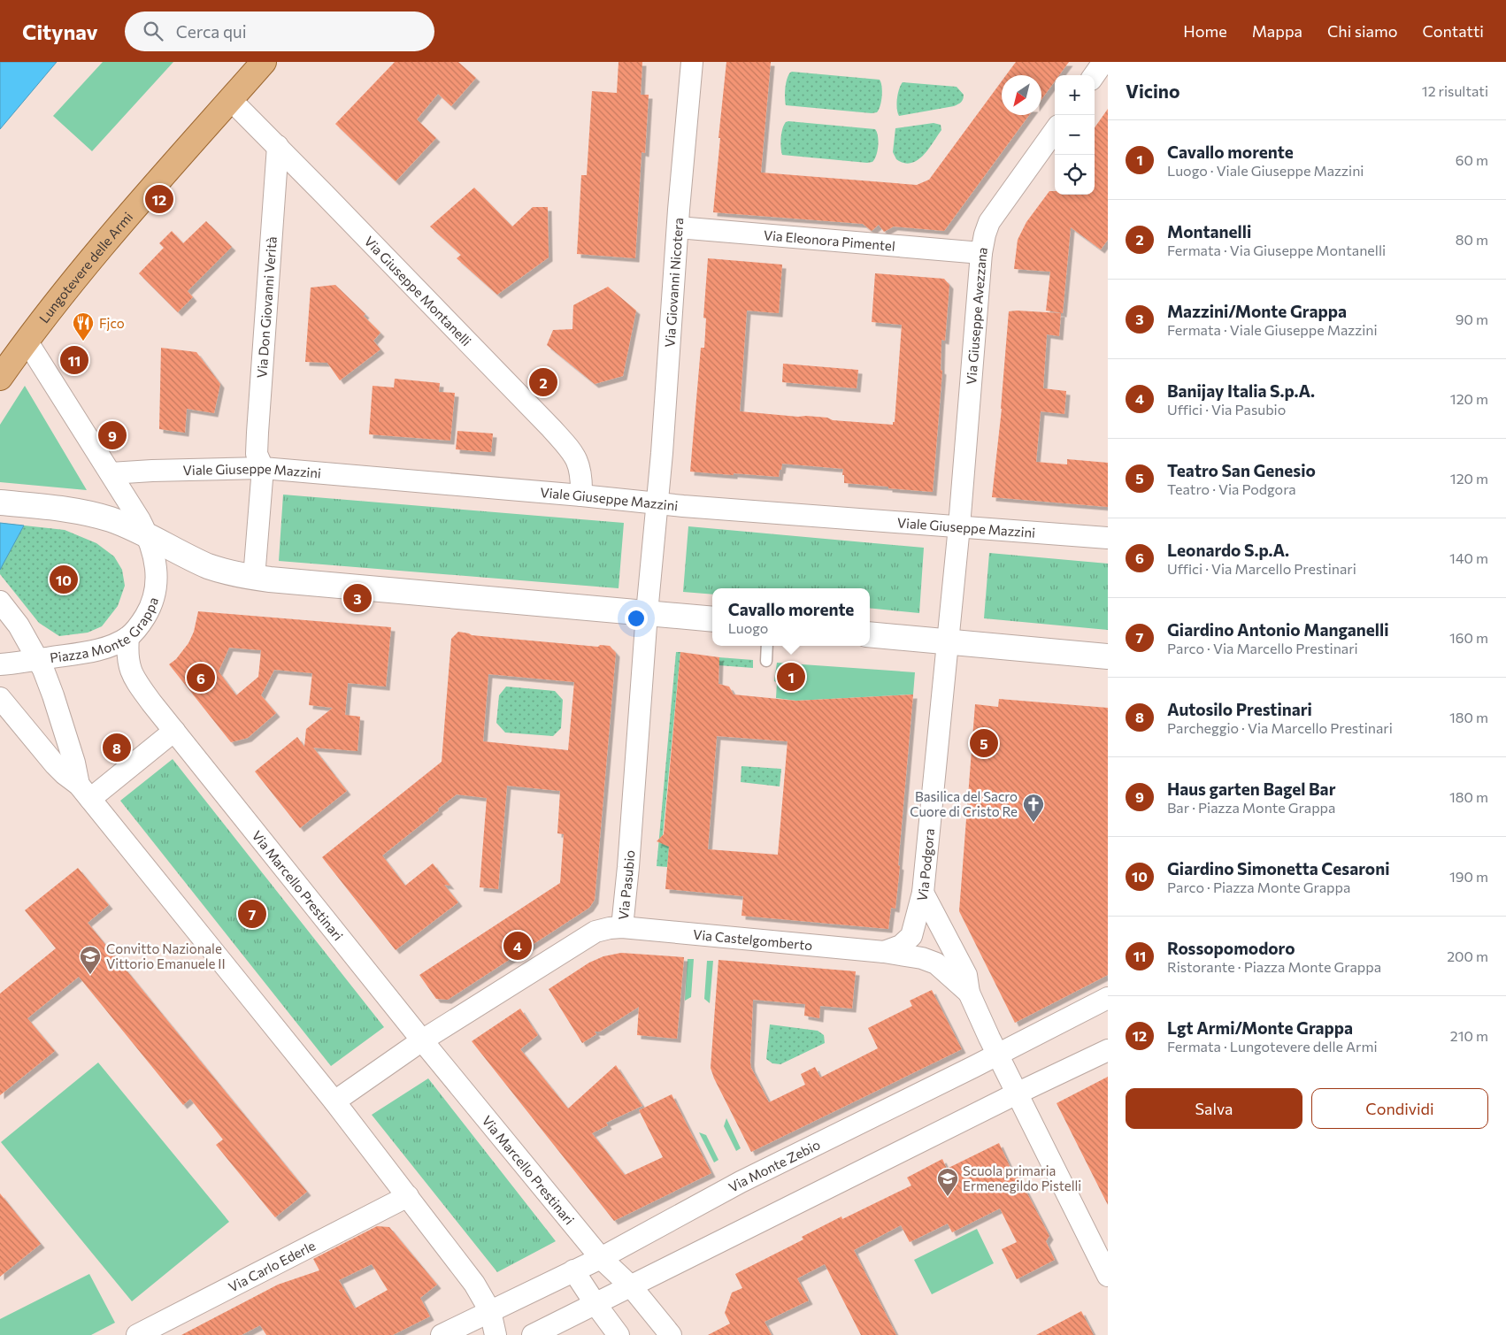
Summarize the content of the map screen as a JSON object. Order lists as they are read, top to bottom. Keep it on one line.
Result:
{"streets":{"main road":["Lungotevere delle Armi"],"street":["Via Eleonora Pimentel","Via Giovanni Nicotera","Via Giuseppe Montanelli","Via Don Giovanni Verità","Via Giuseppe Avezzana","Viale Giuseppe Mazzini","Piazza Monte Grappa","Via Podgora","Via Marcello Prestinari","Via Pasubio","Via Castelgomberto","Via Monte Zebio","Via Carlo Ederle"]},"crossings":[["Via Eleonora Pimentel","Via Giovanni Nicotera"],["Via Eleonora Pimentel","Via Giuseppe Avezzana"],["Lungotevere delle Armi","Via Giuseppe Montanelli"],["Lungotevere delle Armi","Piazza Monte Grappa"],["Via Giovanni Nicotera","Viale Giuseppe Mazzini"],["Via Giovanni Nicotera","Via Pasubio"],["Via Giuseppe Montanelli","Via Don Giovanni Verità"],["Via Giuseppe Montanelli","Viale Giuseppe Mazzini"],["Via Don Giovanni Verità","Viale Giuseppe Mazzini"],["Via Giuseppe Avezzana","Viale Giuseppe Mazzini"],["Via Giuseppe Avezzana","Via Podgora"],["Viale Giuseppe Mazzini","Piazza Monte Grappa"],["Piazza Monte Grappa","Via Marcello Prestinari"],["Via Podgora","Via Castelgomberto"],["Via Podgora","Via Monte Zebio"],["Via Marcello Prestinari","Via Pasubio"],["Via Marcello Prestinari","Via Monte Zebio"],["Via Pasubio","Via Castelgomberto"]],"places":{"restaurant":["Fjco"],"church":["Basilica del Sacro Cuore di Cristo Re"],"school or university":["Convitto Nazionale Vittorio Emanuele II","Scuola primaria Ermenegildo Pistelli"]},"north":"bottom left","page":{"header":"Citynav","search":"Cerca qui","nav":["Home","Mappa","Chi siamo","Contatti"],"heading":["Vicino","12 risultati"],"map_buttons":["+","−"],"list":[{"mark":"1","name":"Cavallo morente","note":"Luogo · Viale Giuseppe Mazzini","value":"60 m"},{"mark":"2","name":"Montanelli","note":"Fermata · Via Giuseppe Montanelli","value":"80 m"},{"mark":"3","name":"Mazzini/Monte Grappa","note":"Fermata · Viale Giuseppe Mazzini","value":"90 m"},{"mark":"4","name":"Banijay Italia S.p.A.","note":"Uffici · Via Pasubio","value":"120 m"},{"mark":"5","name":"Teatro San Genesio","note":"Teatro · Via Podgora","value":"120 m"},{"mark":"6","name":"Leonardo S.p.A.","note":"Uffici · Via Marcello Prestinari","value":"140 m"},{"mark":"7","name":"Giardino Antonio Manganelli","note":"Parco · Via Marcello Prestinari","value":"160 m"},{"mark":"8","name":"Autosilo Prestinari","note":"Parcheggio · Via Marcello Prestinari","value":"180 m"},{"mark":"9","name":"Haus garten Bagel Bar","note":"Bar · Piazza Monte Grappa","value":"180 m"},{"mark":"10","name":"Giardino Simonetta Cesaroni","note":"Parco · Piazza Monte Grappa","value":"190 m"},{"mark":"11","name":"Rossopomodoro","note":"Ristorante · Piazza Monte Grappa","value":"200 m"},{"mark":"12","name":"Lgt Armi/Monte Grappa","note":"Fermata · Lungotevere delle Armi","value":"210 m"}],"pins":["12","11","2","9","10","3","1","6","5","8","7","4"],"popup":["Cavallo morente","Luogo"],"buttons":["Salva","Condividi"]}}
